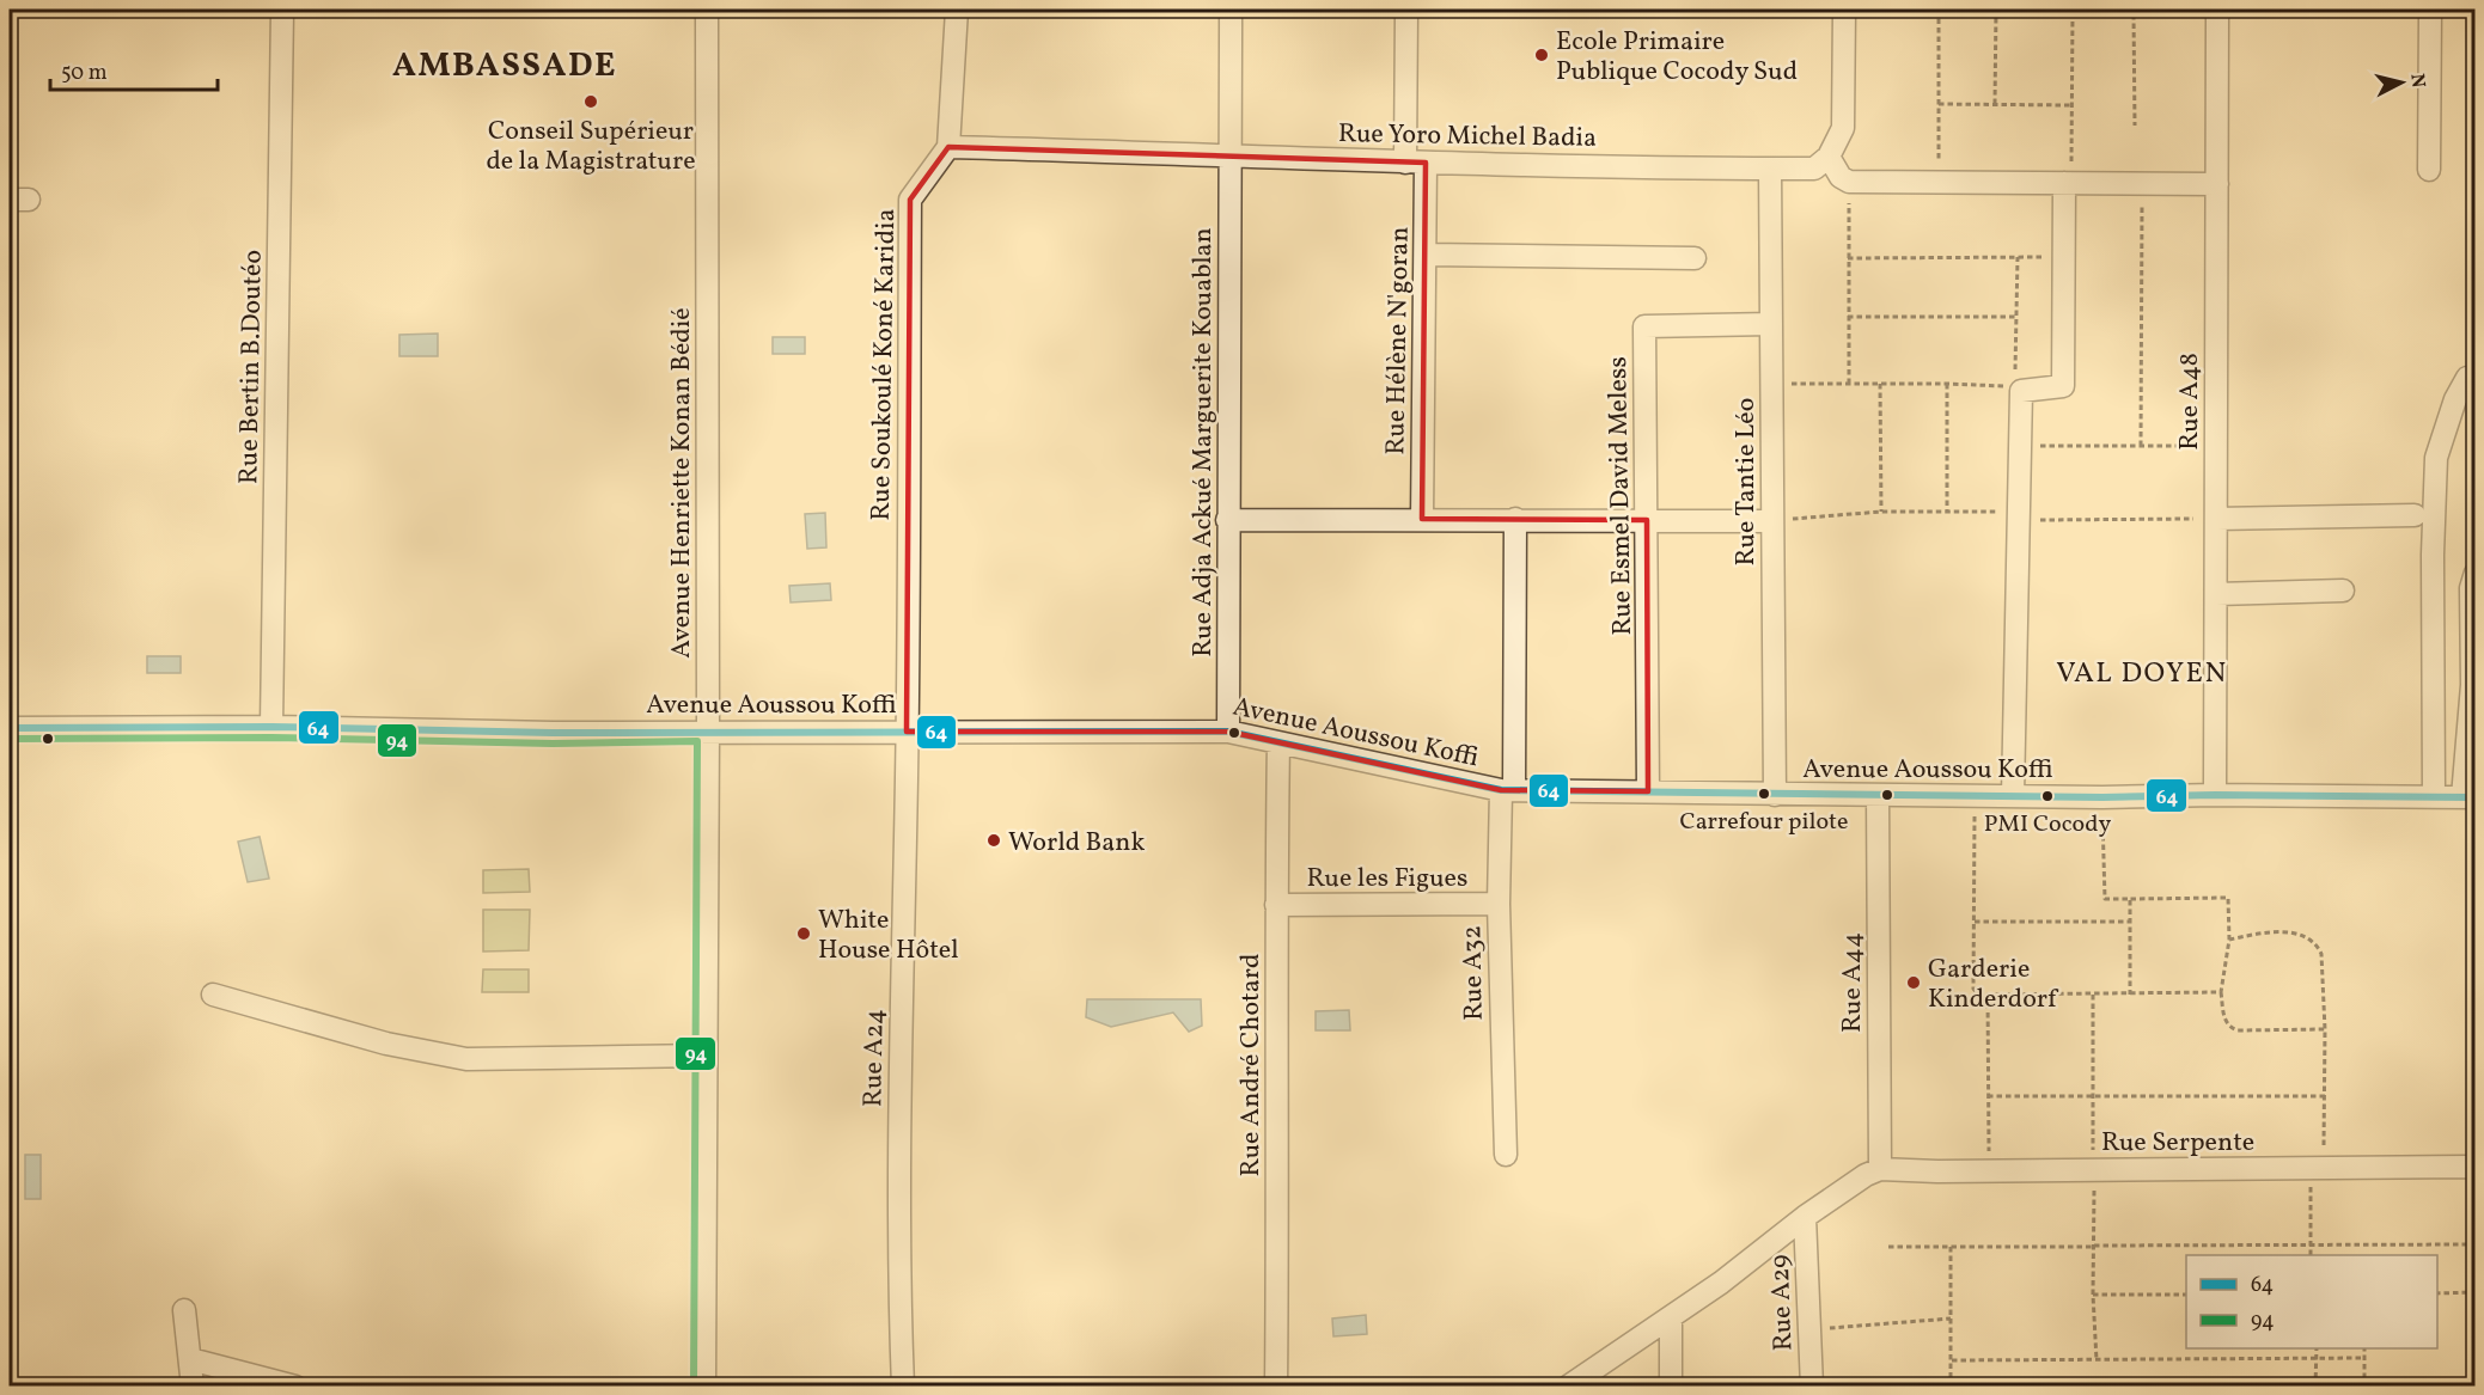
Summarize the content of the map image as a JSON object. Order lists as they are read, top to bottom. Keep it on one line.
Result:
{"streets":{"street":["Rue Yoro Michel Badia","Rue Hélène N'goran","Rue Soukoulé Koné Karidia","Rue Bertin B.Doutéo","Rue A48","Rue Adja Ackué Marguerite Kouablan","Rue Tantie Léo","Avenue Henriette Konan Bédié","Rue Esmel David Meless","Avenue Aoussou Koffi","Rue les Figues","Rue A32","Rue A44","Rue A24","Rue André Chotard","Rue Serpente","Rue A29"]},"crossings":[["Rue Yoro Michel Badia","Rue Hélène N'goran"],["Rue Yoro Michel Badia","Rue Soukoulé Koné Karidia"],["Rue Yoro Michel Badia","Rue Adja Ackué Marguerite Kouablan"],["Rue Yoro Michel Badia","Rue Tantie Léo"],["Rue Soukoulé Koné Karidia","Avenue Aoussou Koffi"],["Rue Soukoulé Koné Karidia","Rue A24"],["Rue Bertin B.Doutéo","Avenue Aoussou Koffi"],["Rue A48","Avenue Aoussou Koffi"],["Rue Adja Ackué Marguerite Kouablan","Avenue Aoussou Koffi"],["Rue Tantie Léo","Rue Esmel David Meless"],["Rue Tantie Léo","Avenue Aoussou Koffi"],["Avenue Henriette Konan Bédié","Avenue Aoussou Koffi"],["Rue Esmel David Meless","Avenue Aoussou Koffi"],["Avenue Aoussou Koffi","Rue A32"],["Avenue Aoussou Koffi","Rue A44"],["Avenue Aoussou Koffi","Rue A24"],["Avenue Aoussou Koffi","Rue André Chotard"],["Rue les Figues","Rue A32"],["Rue les Figues","Rue André Chotard"],["Rue A44","Rue Serpente"]],"districts":["AMBASSADE","VAL DOYEN"],"places":["Ecole Primaire Publique Cocody Sud","Conseil Supérieur de la Magistrature","Carrefour pilote","PMI Cocody","World Bank","White House Hôtel","Garderie Kinderdorf"],"lines":["transit line 64","transit line 94"],"legend":["64","94"],"scale_bar":"50 m","north":"right"}
